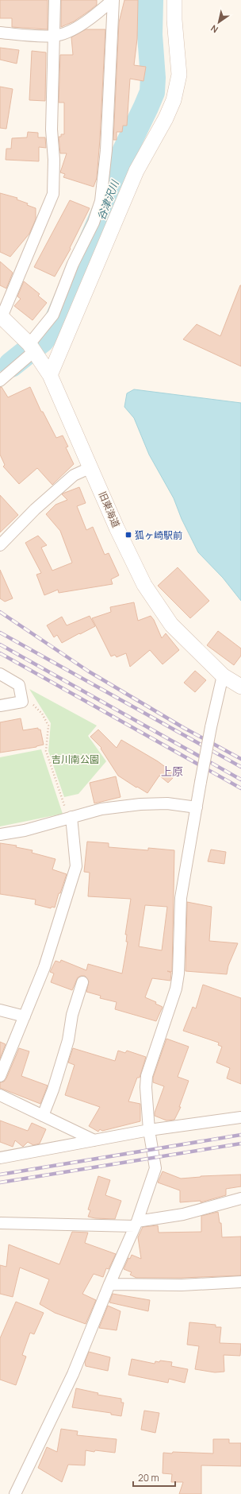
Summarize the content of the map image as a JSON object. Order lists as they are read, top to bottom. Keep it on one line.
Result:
{"streets":{"street":["旧東海道"]},"districts":["上原"],"water":["谷津沢川"],"parks":["吉川南公園"],"places":{"transit":["狐ヶ崎駅前"]},"scale_bar":"20 m","north":"bottom left"}
